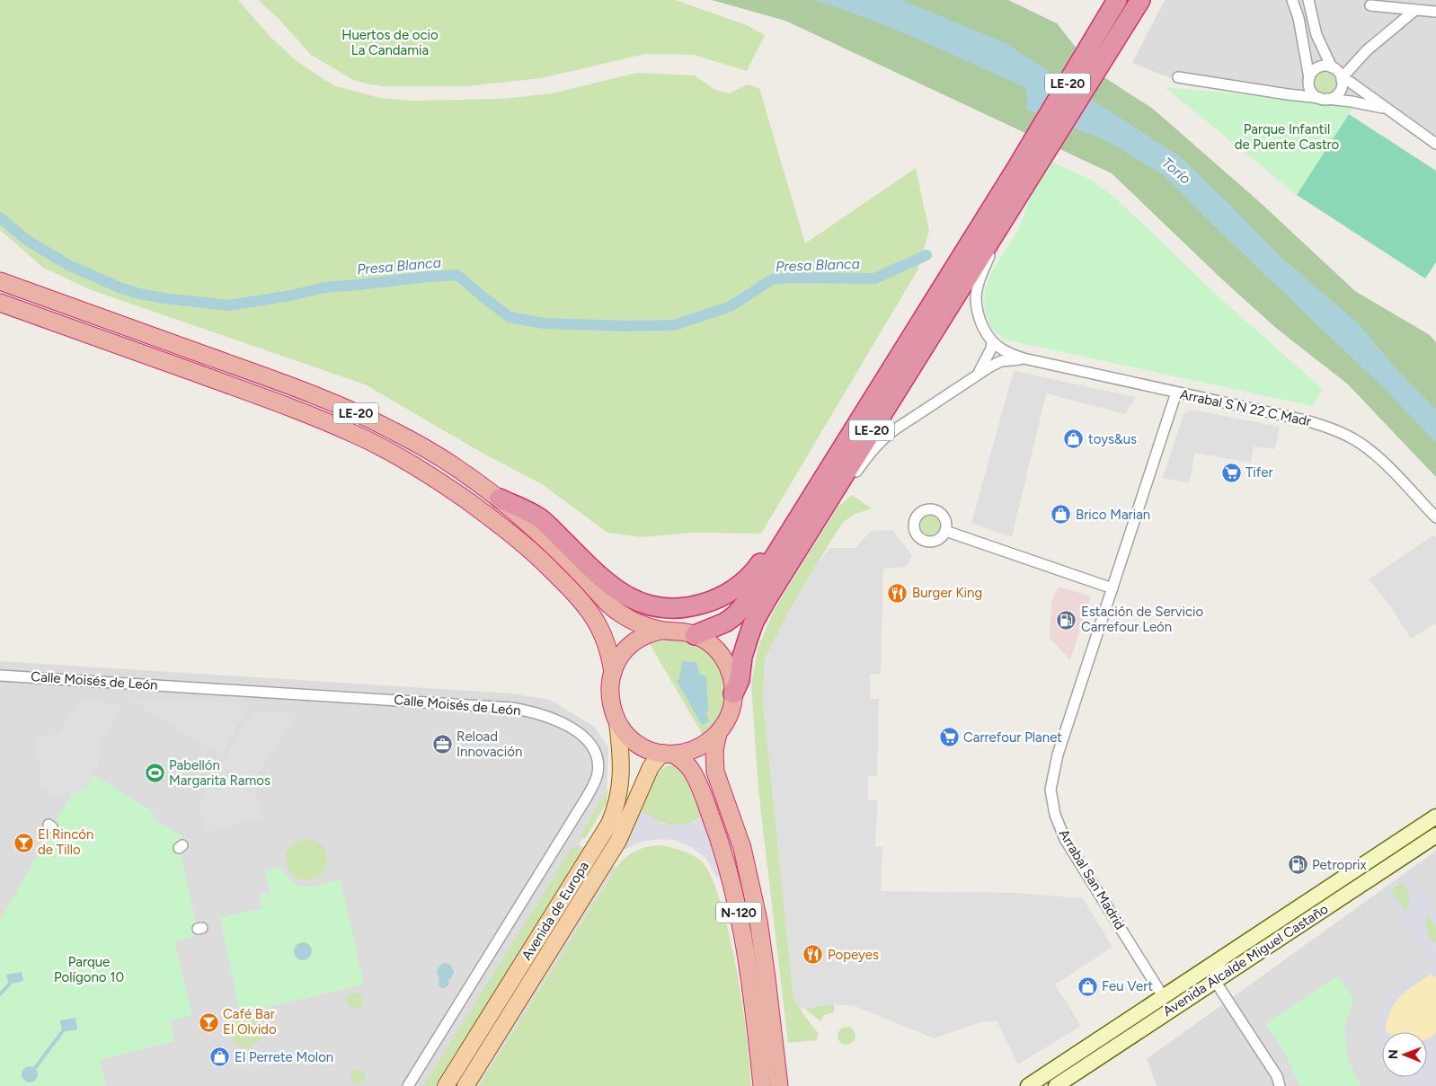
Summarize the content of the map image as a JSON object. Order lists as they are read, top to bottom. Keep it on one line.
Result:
{"streets":{"highway":["LE-20","N-120"],"main road":["Avenida de Europa","Avenida Alcalde Miguel Castaño"],"street":["Arrabal S N 22 C Madr","Calle Moisés de León","Arrabal San Madrid"]},"crossings":[["LE-20","Arrabal S N 22 C Madr"],["LE-20","Avenida de Europa"],["LE-20","N-120"],["Arrabal S N 22 C Madr","Arrabal San Madrid"],["Arrabal San Madrid","Avenida Alcalde Miguel Castaño"],["Avenida de Europa","N-120"]],"water":["Torío","Presa Blanca"],"parks":["Huertos de ocio La Candamia","Parque Infantil de Puente Castro","Parque Polígono 10"],"places":{"shop":["toys&us","Brico Marian","Feu Vert","El Perrete Molon"],"supermarket":["Tifer","Carrefour Planet"],"restaurant":["Burger King","Popeyes"],"fuel station":["Estación de Servicio Carrefour León","Petroprix"],"office":["Reload Innovación"],"sports":["Pabellón Margarita Ramos"],"bar":["El Rincón de Tillo","Café Bar El Olvido"]},"north":"left"}
